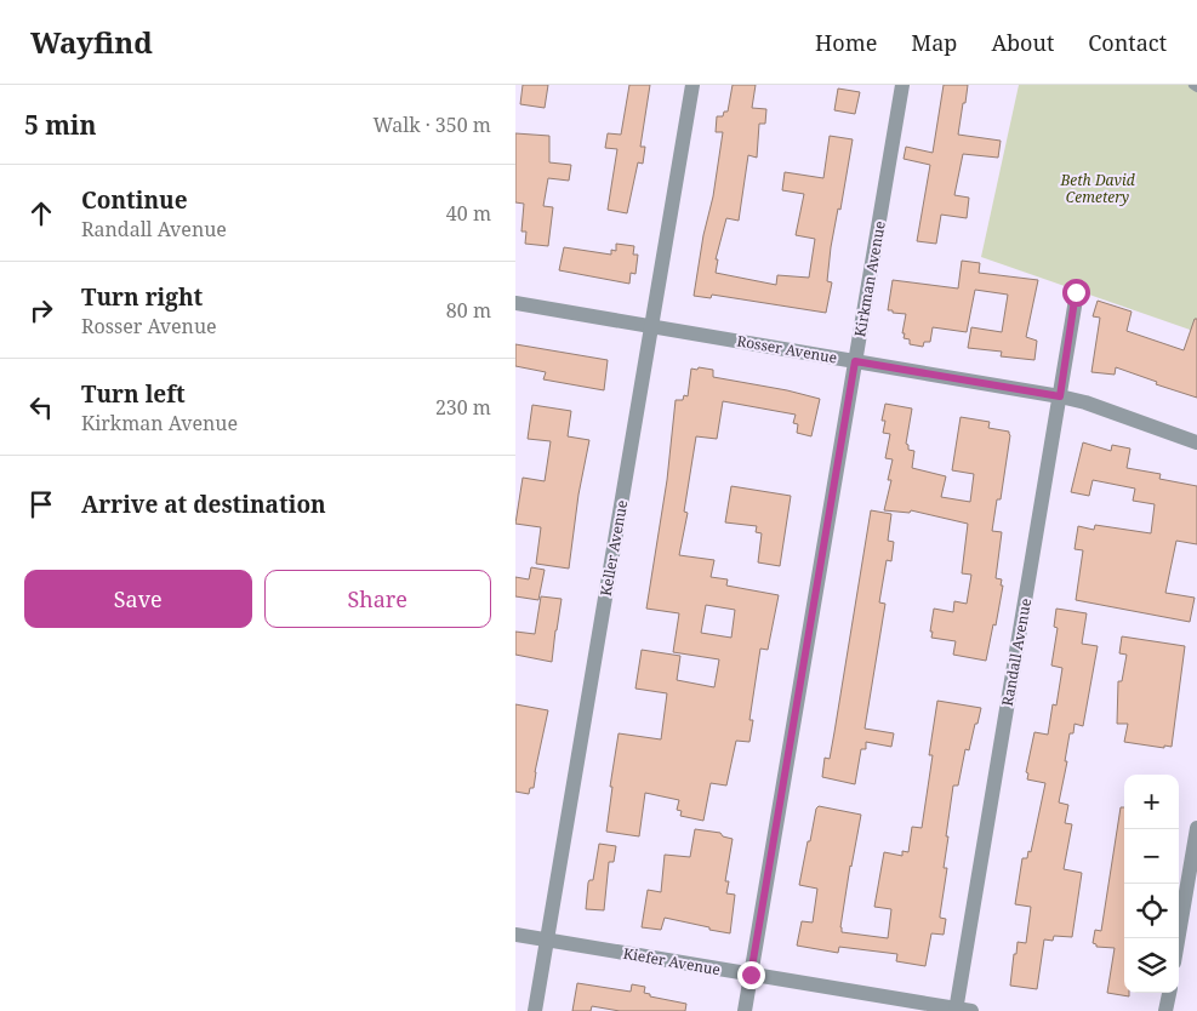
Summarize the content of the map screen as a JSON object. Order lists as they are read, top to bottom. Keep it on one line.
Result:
{"streets":{"street":["Kirkman Avenue","Rosser Avenue","Keller Avenue","Randall Avenue","Kiefer Avenue"]},"crossings":[["Kirkman Avenue","Rosser Avenue"],["Kirkman Avenue","Kiefer Avenue"],["Rosser Avenue","Keller Avenue"],["Rosser Avenue","Randall Avenue"],["Keller Avenue","Kiefer Avenue"],["Randall Avenue","Kiefer Avenue"]],"parks":["Beth David Cemetery"],"page":{"header":"Wayfind","nav":["Home","Map","About","Contact"],"heading":["5 min","Walk · 350 m"],"list":[["Continue","Randall Avenue","40 m"],["Turn right","Rosser Avenue","80 m"],["Turn left","Kirkman Avenue","230 m"],"Arrive at destination"],"buttons":["Save","Share"],"map_buttons":["+","−"]}}
